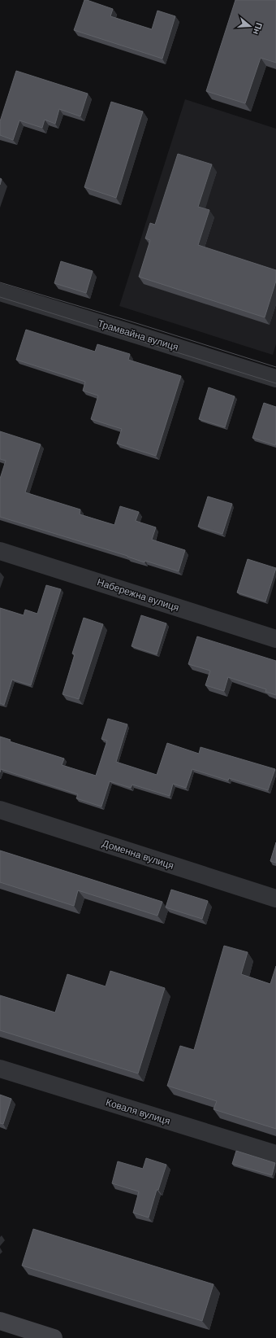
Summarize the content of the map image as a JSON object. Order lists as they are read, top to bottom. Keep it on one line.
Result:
{"streets":{"street":["Трамвайна вулиця","Набережна вулиця","Доменна вулиця","Коваля вулиця"]},"north":"right"}
